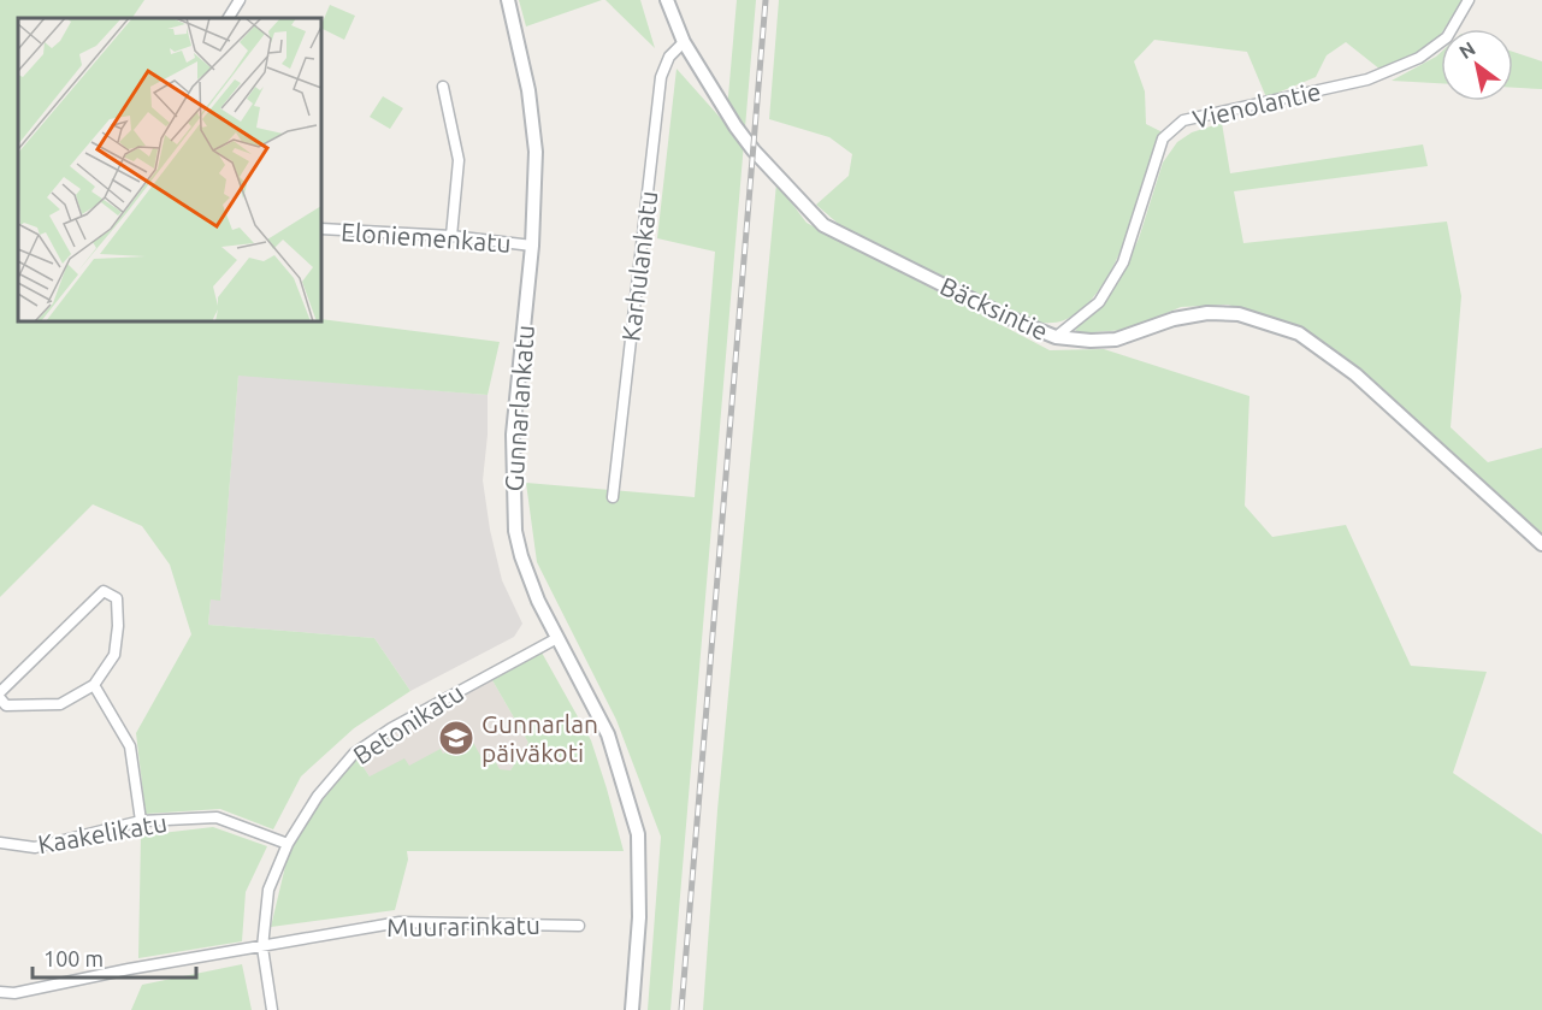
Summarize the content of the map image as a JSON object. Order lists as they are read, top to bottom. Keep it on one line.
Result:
{"streets":{"street":["Vienolantie","Eloniemenkatu","Karhulankatu","Bäcksintie","Gunnarlankatu","Betonikatu","Kaakelikatu","Muurarinkatu"]},"crossings":[["Vienolantie","Bäcksintie"],["Eloniemenkatu","Gunnarlankatu"],["Karhulankatu","Bäcksintie"],["Gunnarlankatu","Betonikatu"],["Betonikatu","Kaakelikatu"],["Betonikatu","Muurarinkatu"]],"places":{"school or university":["Gunnarlan päiväkoti"]},"scale_bar":"100 m","north":"top left"}
